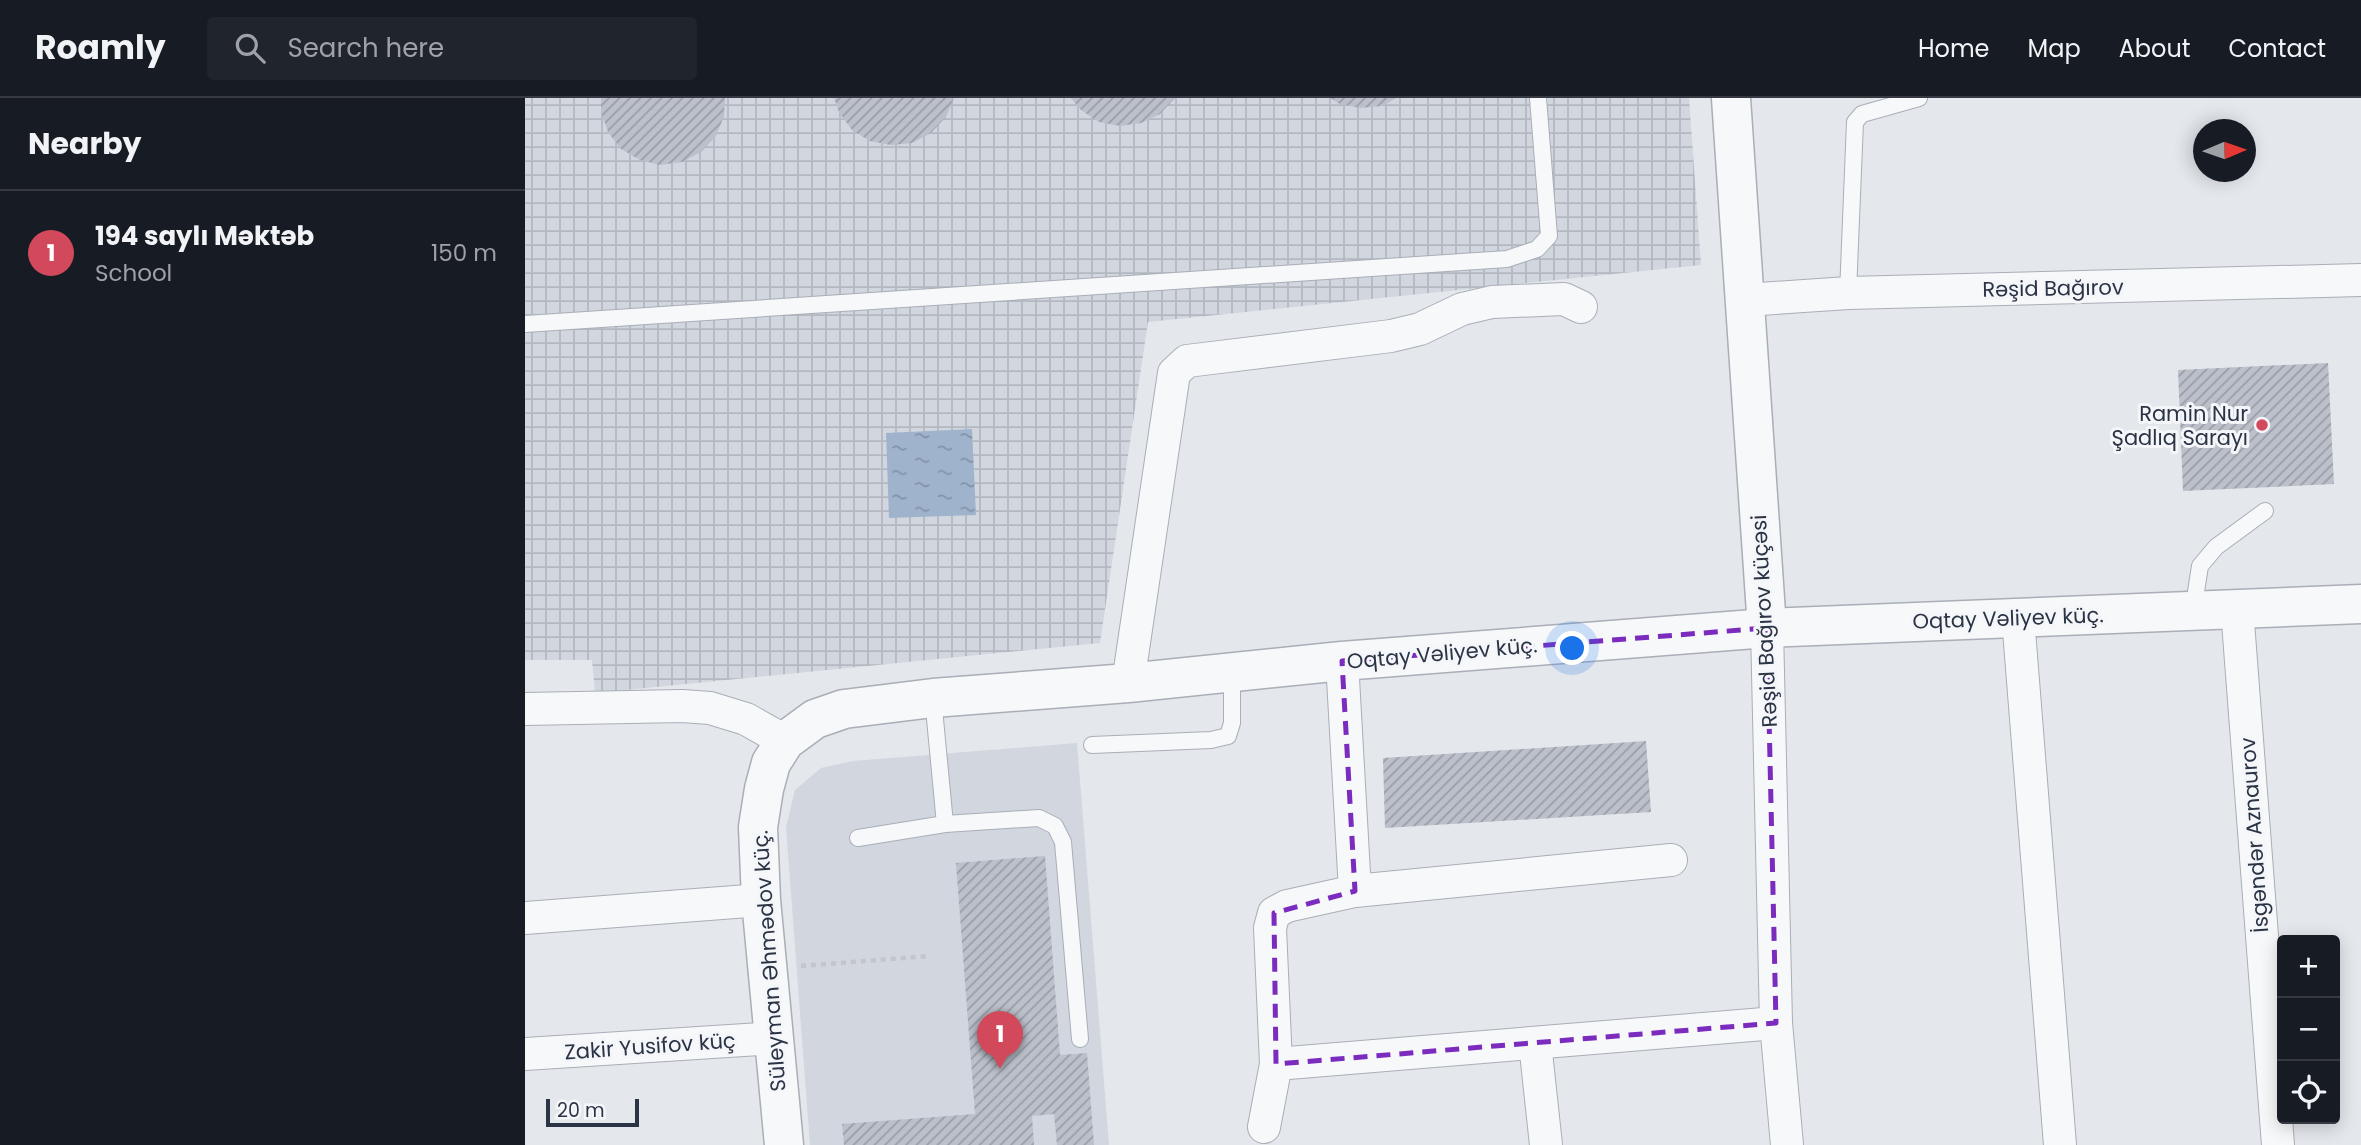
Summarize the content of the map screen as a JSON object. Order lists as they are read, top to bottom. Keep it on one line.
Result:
{"streets":{"street":["Rəşid Bağırov","Oqtay Vəliyev küç.","Rəşid Bağırov küçəsi","İsgəndər Aznaurov","Süleyman Əhmədov küç.","Zakir Yusifov küç"]},"crossings":[["Rəşid Bağırov","Rəşid Bağırov küçəsi"],["Oqtay Vəliyev küç.","Rəşid Bağırov küçəsi"],["Oqtay Vəliyev küç.","İsgəndər Aznaurov"],["Oqtay Vəliyev küç.","Süleyman Əhmədov küç."],["Süleyman Əhmədov küç.","Zakir Yusifov küç"]],"places":["Ramin Nur Şadlıq Sarayı"],"scale_bar":"20 m","north":"right","page":{"header":"Roamly","search":"Search here","nav":["Home","Map","About","Contact"],"heading":"Nearby","list":[{"mark":"1","name":"194 saylı Məktəb","note":"School","value":"150 m"}],"map_buttons":["+","−"],"pins":"1","scale":"20 m"}}
